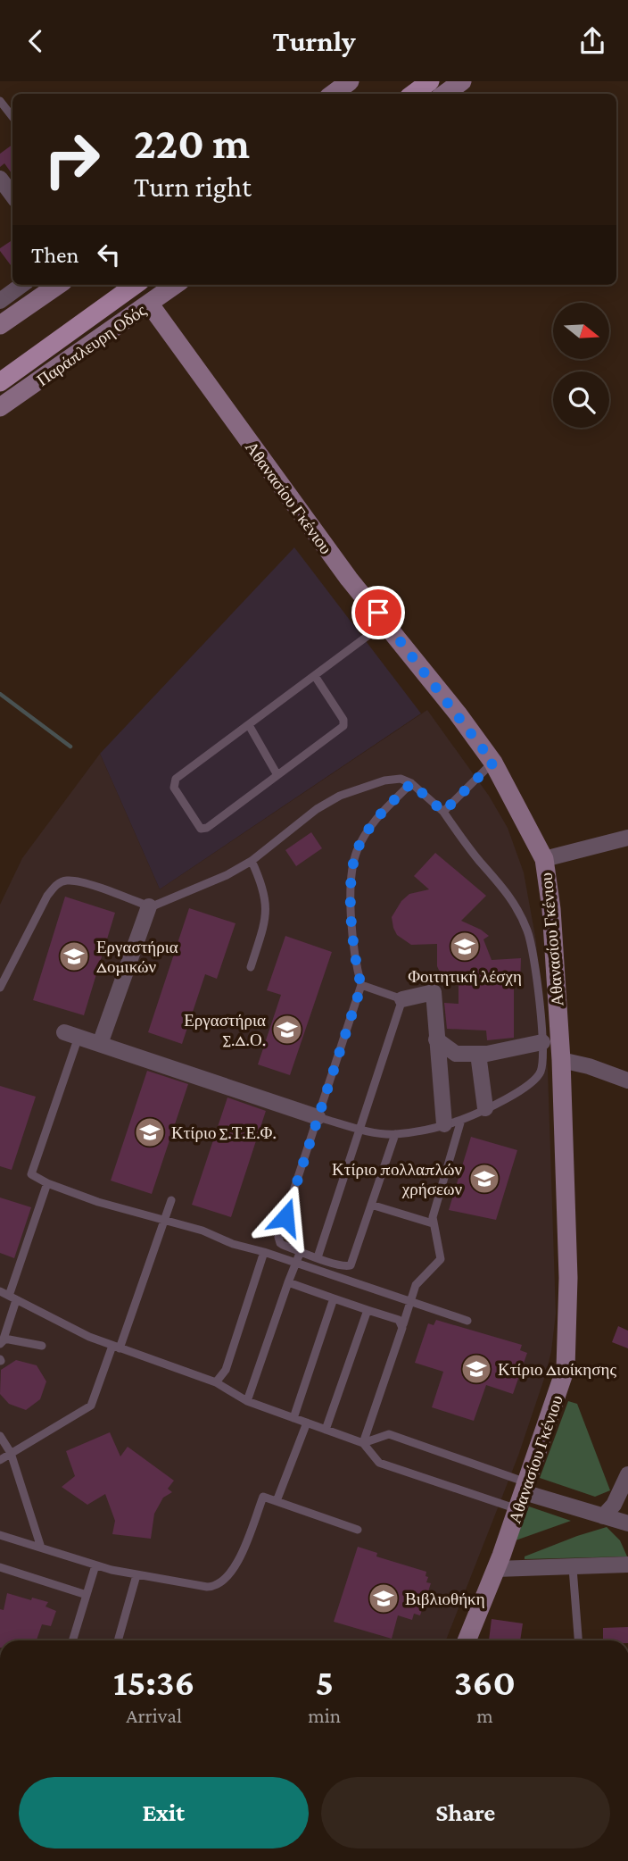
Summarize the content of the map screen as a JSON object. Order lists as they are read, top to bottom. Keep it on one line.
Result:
{"streets":{"street":["Παράπλευρη Οδός","Αθανασίου Γκένιου"]},"crossings":[["Παράπλευρη Οδός","Αθανασίου Γκένιου"]],"places":{"school or university":["Φοιτητική λέσχη","Εργαστήρια Δομικών","Εργαστήρια Σ.Δ.Ο.","Κτίριο Σ.Τ.Ε.Φ.","Κτίριο πολλαπλών χρήσεων","Κτίριο Διοίκησης","Βιβλιοθήκη"]},"north":"right","page":{"header":"Turnly","turn":["220 m","Turn right"],"then":"Then","eta":["15:36","Arrival","5","min","360","m"],"buttons":["Exit","Share"]}}
